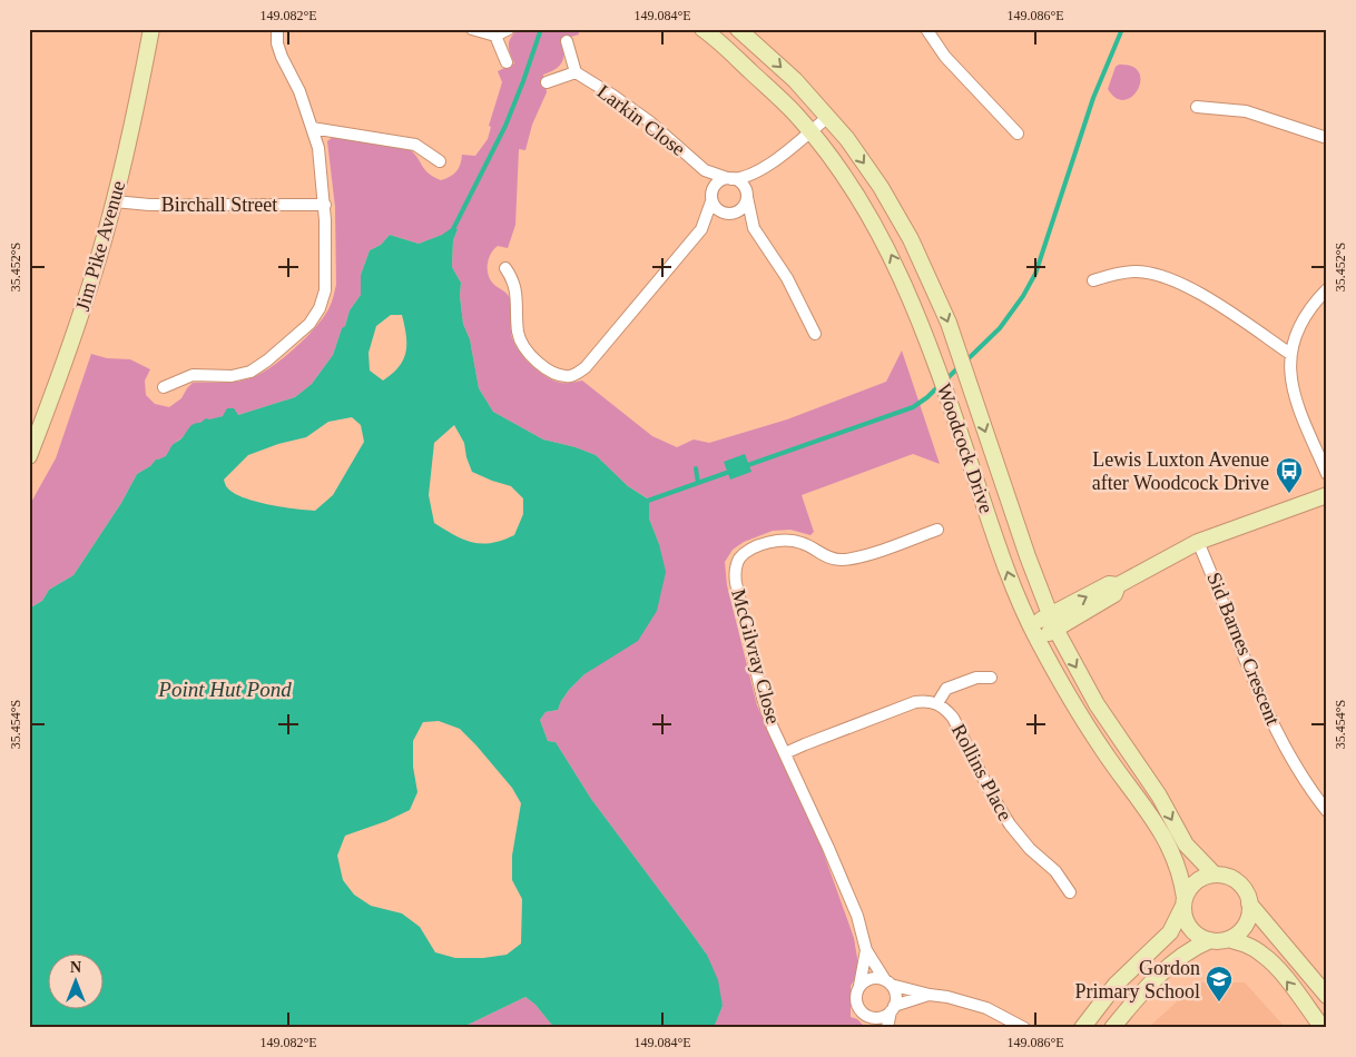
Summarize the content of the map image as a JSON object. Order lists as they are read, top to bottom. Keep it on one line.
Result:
{"streets":{"main road":["Jim Pike Avenue","Woodcock Drive"],"street":["Larkin Close","Birchall Street","Sid Barnes Crescent","McGilvray Close","Rollins Place"]},"crossings":[["Birchall Street","Jim Pike Avenue"],["McGilvray Close","Rollins Place"]],"water":["Point Hut Pond"],"places":{"bus stop":["Lewis Luxton Avenue after Woodcock Drive"],"school or university":["Gordon Primary School"]},"north":"top","coordinates":["149.082°E","149.084°E","149.086°E","35.452°S","35.454°S"]}
